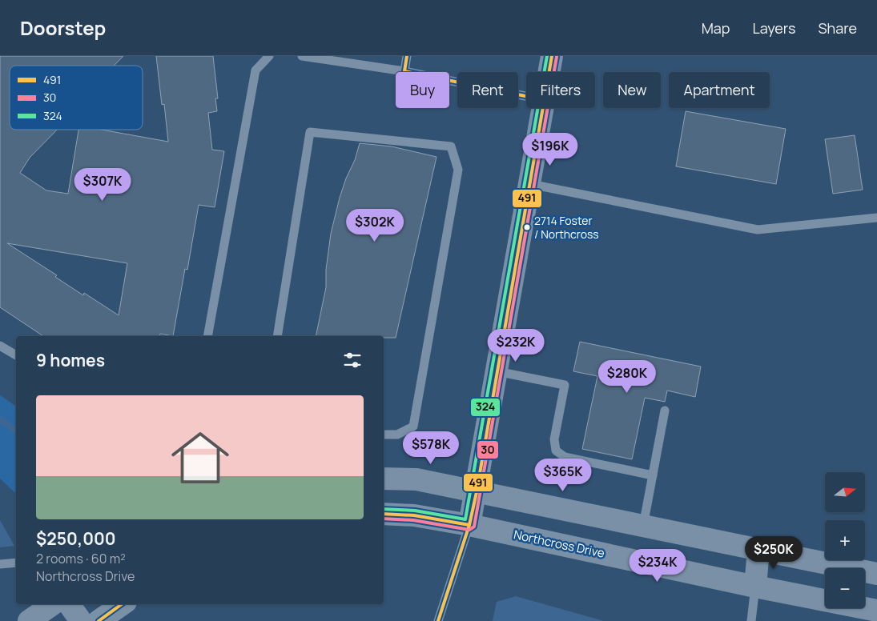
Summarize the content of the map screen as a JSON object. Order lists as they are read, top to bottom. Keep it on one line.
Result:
{"streets":{"street":["Northcross Drive"]},"places":["2714 Foster / Northcross"],"lines":["transit line 491","transit line 324","transit line 30"],"legend":["491","30","324"],"north":"right","page":{"header":"Doorstep","nav":["Map","Layers","Share"],"chip":["Buy","Rent","Filters","New","Apartment"],"price":["$196K","$307K","$302K","$232K","$280K","$578K","$365K","$250K","$234K"],"heading":"9 homes","list":[{"name":"$250,000","note":"2 rooms · 60 m² · Northcross Drive"}],"map_buttons":["+","−"]}}
